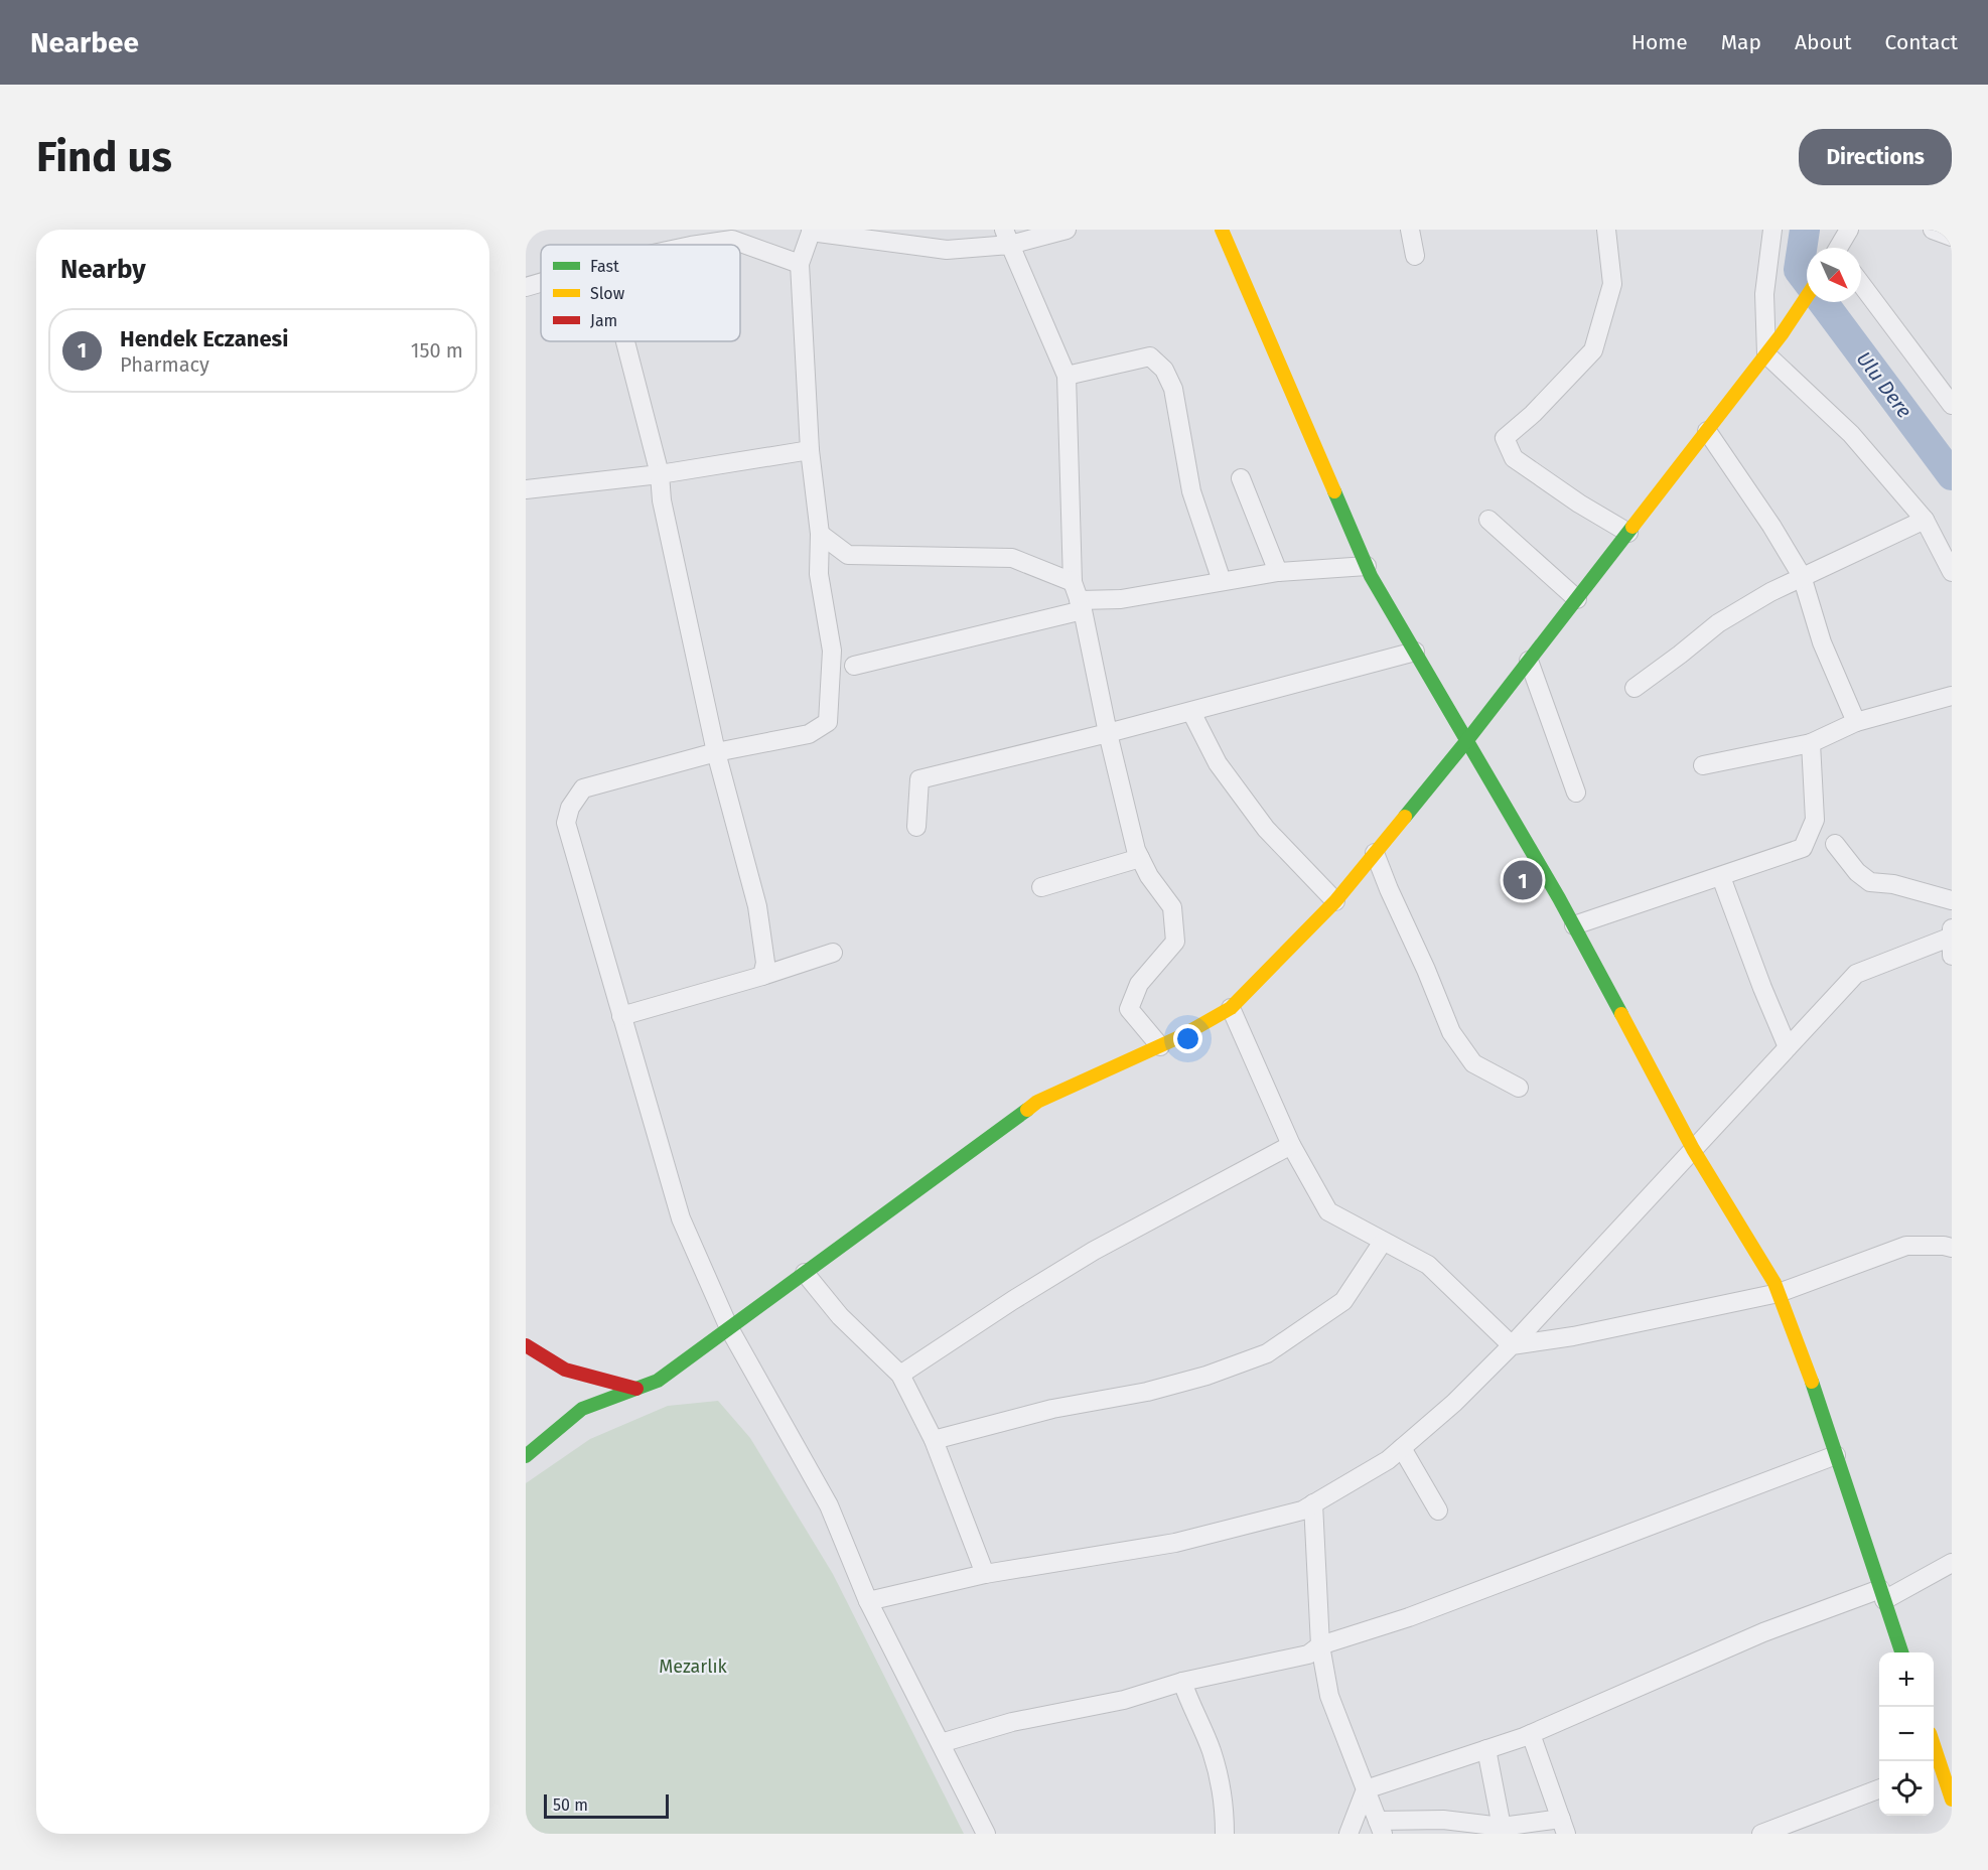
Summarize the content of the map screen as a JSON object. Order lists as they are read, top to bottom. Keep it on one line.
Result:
{"water":["Ulu Dere"],"parks":["Mezarlık"],"legend":["Fast","Slow","Jam"],"scale_bar":"50 m","north":"bottom right","page":{"header":"Nearbee","nav":["Home","Map","About","Contact"],"buttons":"Directions","title":"Find us","heading":"Nearby","list":[{"mark":"1","name":"Hendek Eczanesi","note":"Pharmacy","value":"150 m"}],"pins":"1","map_buttons":["+","−"],"scale":"50 m"}}
